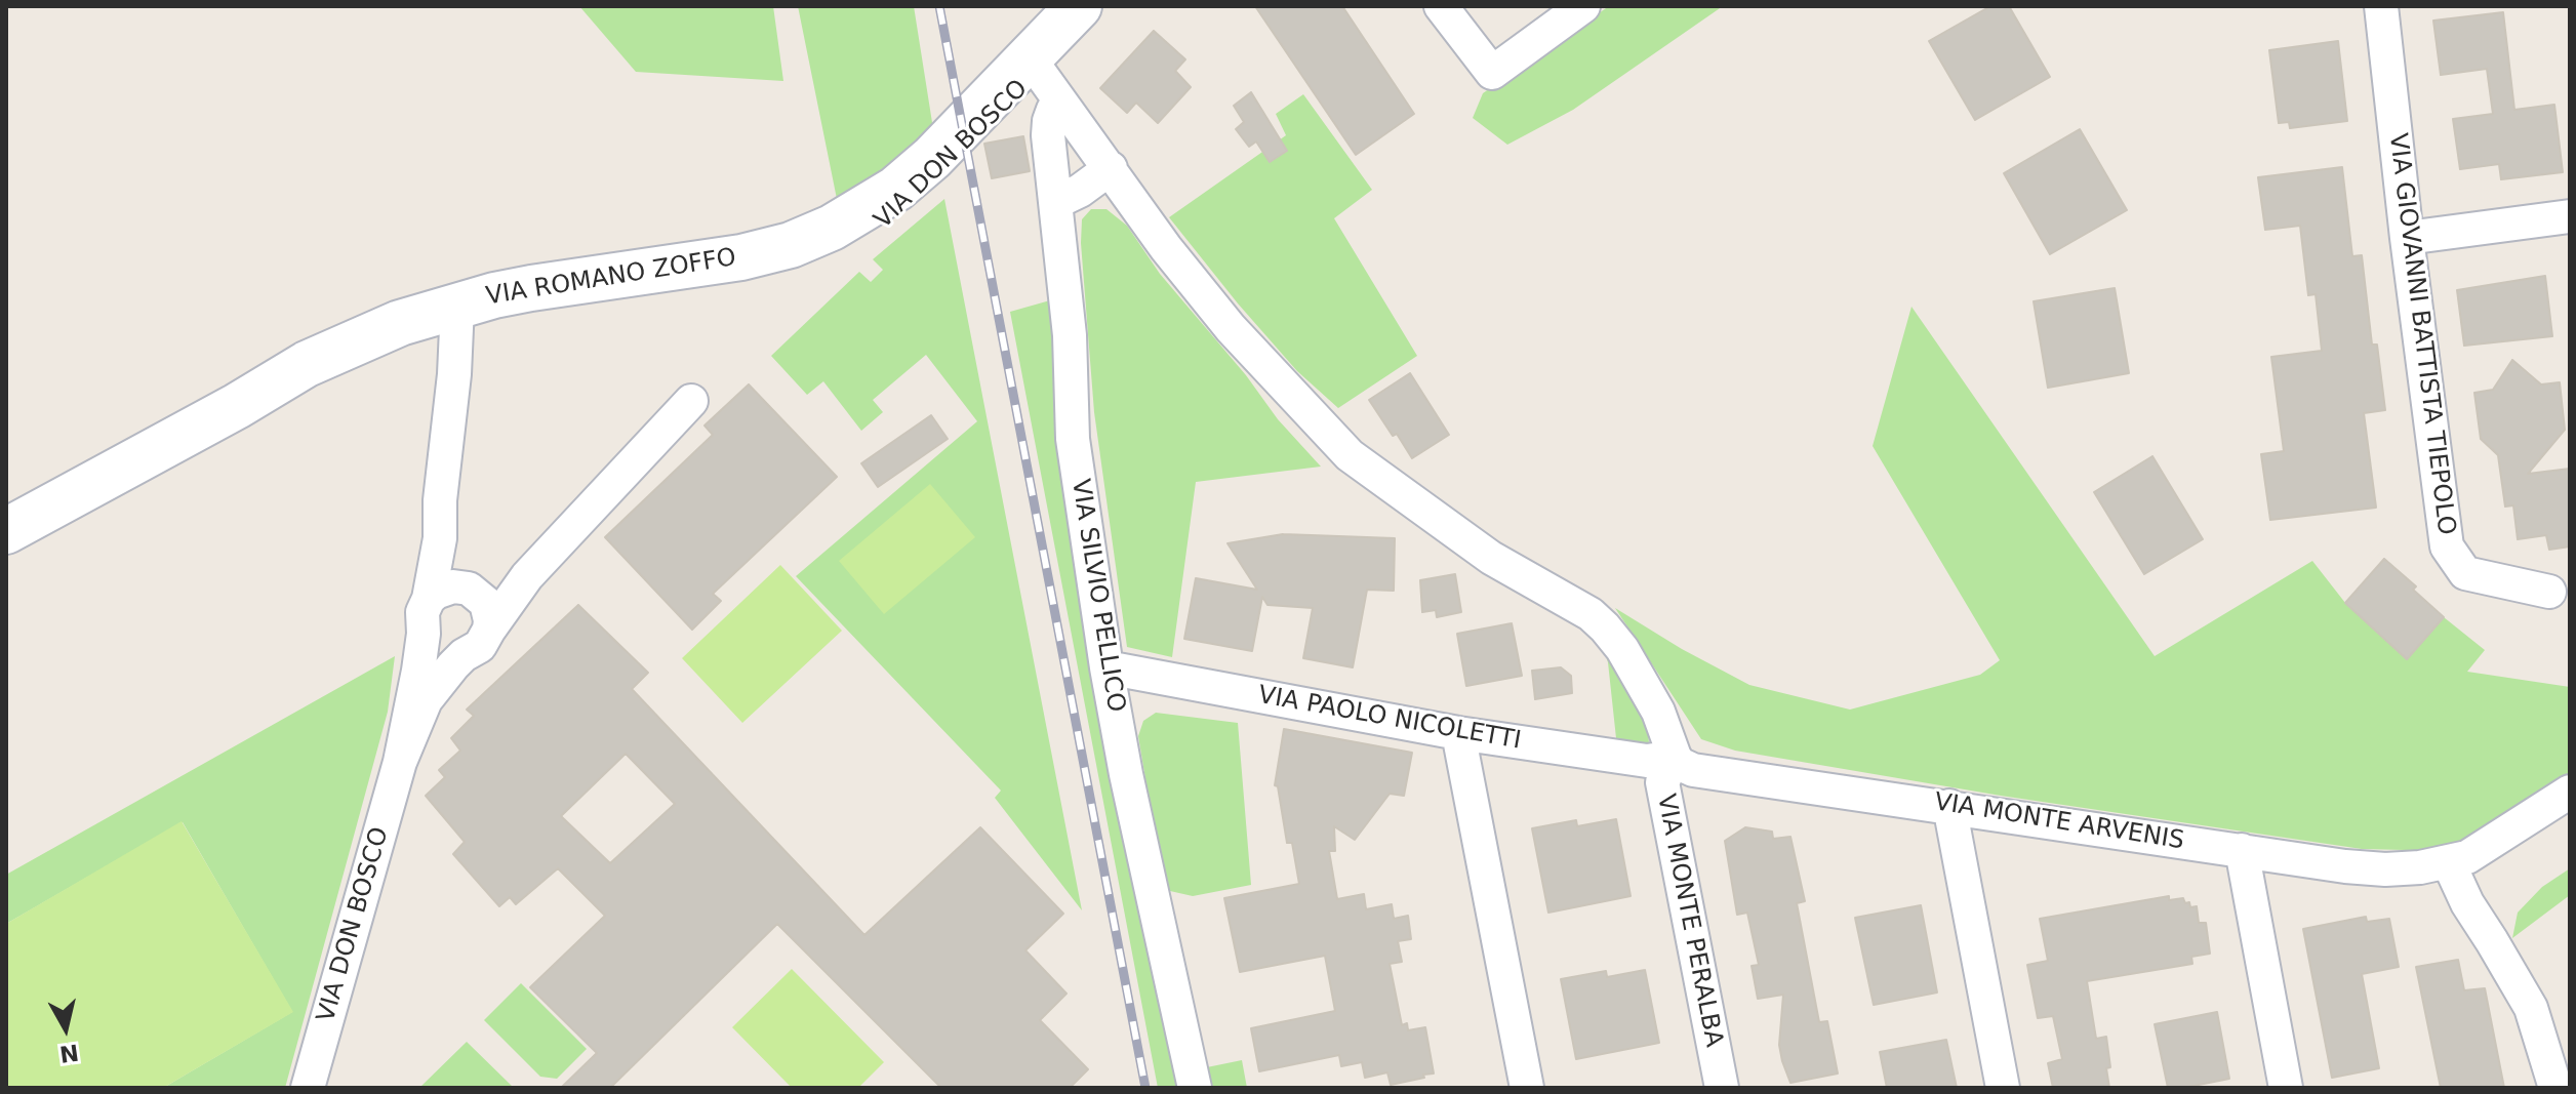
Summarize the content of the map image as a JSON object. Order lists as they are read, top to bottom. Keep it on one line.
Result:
{"streets":{"street":["VIA DON BOSCO","VIA ROMANO ZOFFO","VIA GIOVANNI BATTISTA TIEPOLO","VIA SILVIO PELLICO","VIA PAOLO NICOLETTI","VIA MONTE ARVENIS","VIA MONTE PERALBA"]},"crossings":[["VIA DON BOSCO","VIA ROMANO ZOFFO"],["VIA DON BOSCO","VIA SILVIO PELLICO"],["VIA SILVIO PELLICO","VIA PAOLO NICOLETTI"],["VIA PAOLO NICOLETTI","VIA MONTE ARVENIS"],["VIA PAOLO NICOLETTI","VIA MONTE PERALBA"],["VIA MONTE ARVENIS","VIA MONTE PERALBA"]],"north":"bottom"}
